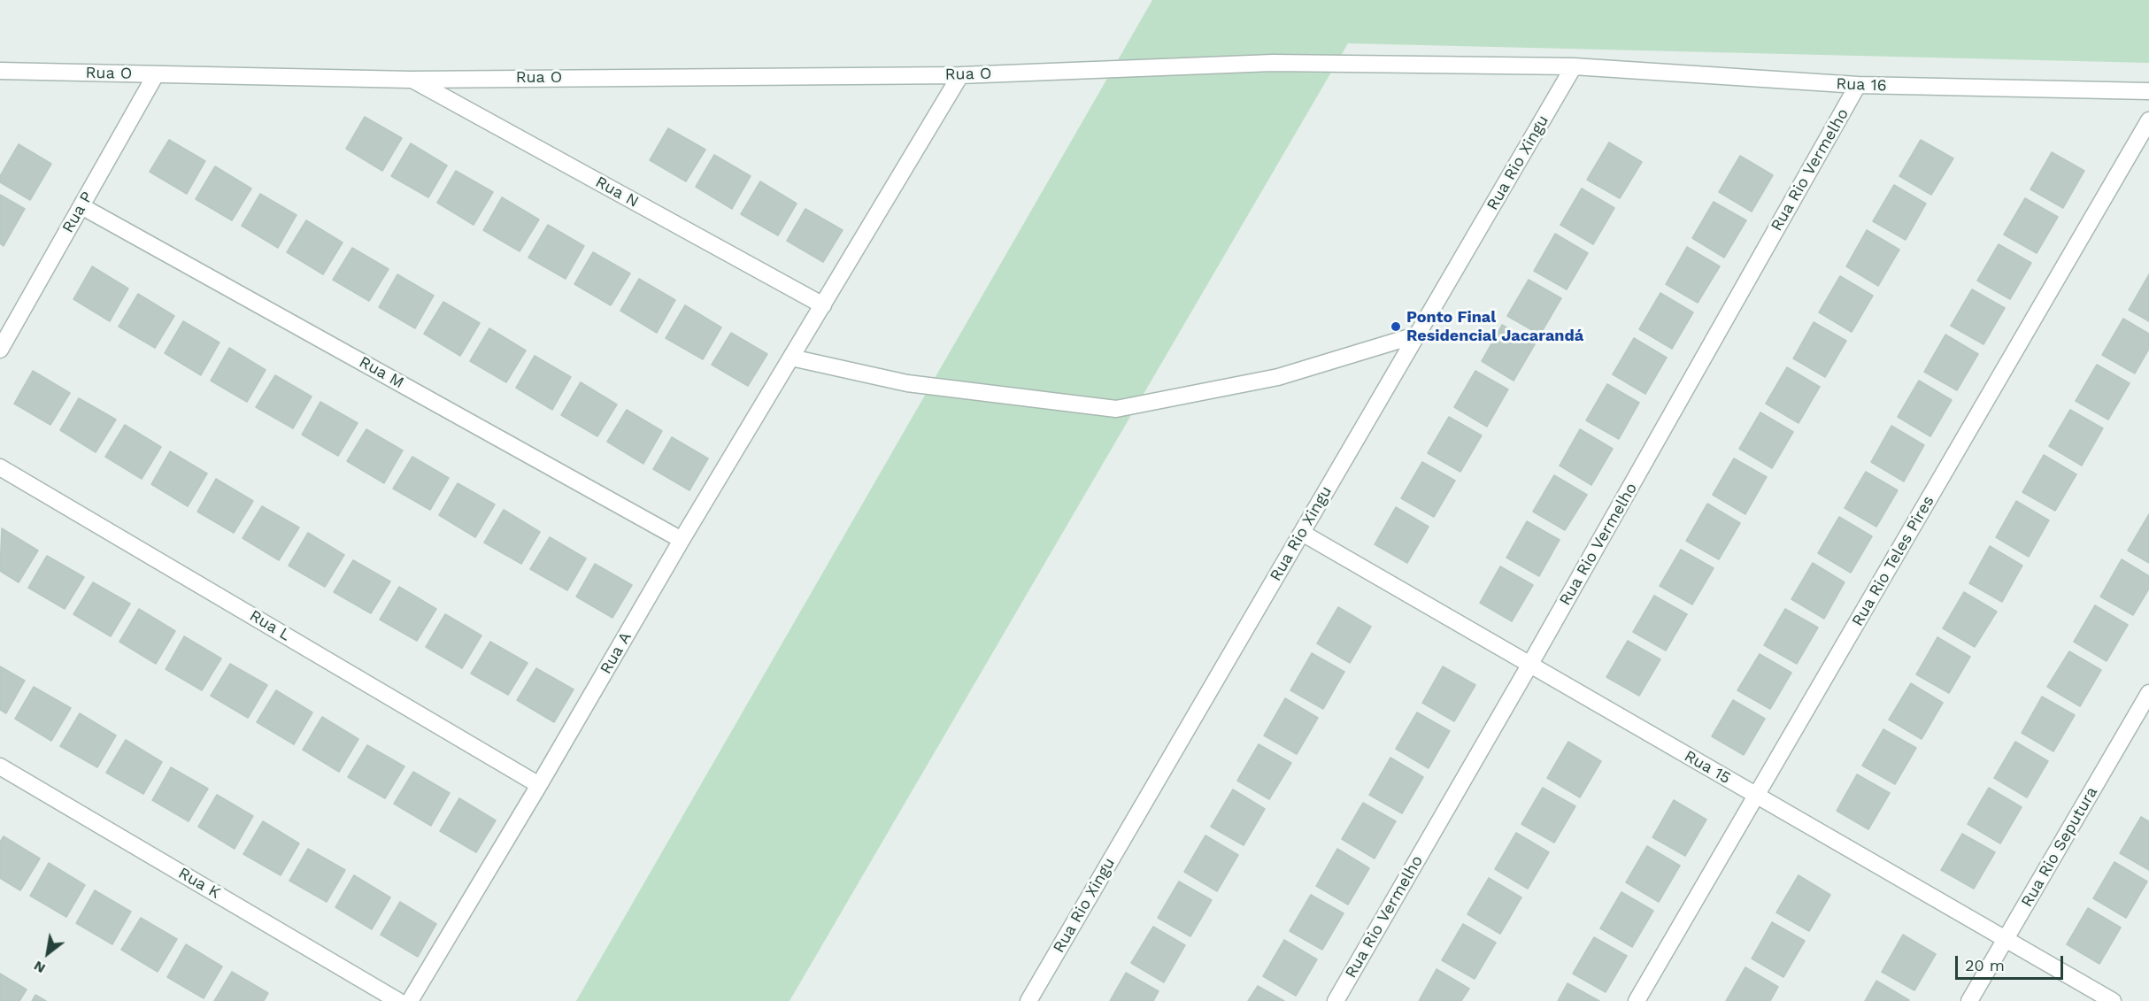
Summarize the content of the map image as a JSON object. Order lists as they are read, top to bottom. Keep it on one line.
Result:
{"streets":{"street":["Rua O","Rua 16","Rua Rio Xingu","Rua Rio Vermelho","Rua N","Rua P","Rua M","Rua Rio Teles Pires","Rua L","Rua A","Rua 15","Rua Rio Seputura","Rua K"]},"crossings":[["Rua O","Rua 16"],["Rua O","Rua N"],["Rua O","Rua P"],["Rua O","Rua A"],["Rua 16","Rua Rio Xingu"],["Rua 16","Rua Rio Vermelho"],["Rua Rio Xingu","Rua 15"],["Rua Rio Vermelho","Rua 15"],["Rua N","Rua A"],["Rua P","Rua M"],["Rua M","Rua A"],["Rua Rio Teles Pires","Rua 15"],["Rua L","Rua A"],["Rua 15","Rua Rio Seputura"]],"places":["Ponto Final Residencial Jacarandá"],"scale_bar":"20 m","north":"bottom left"}
